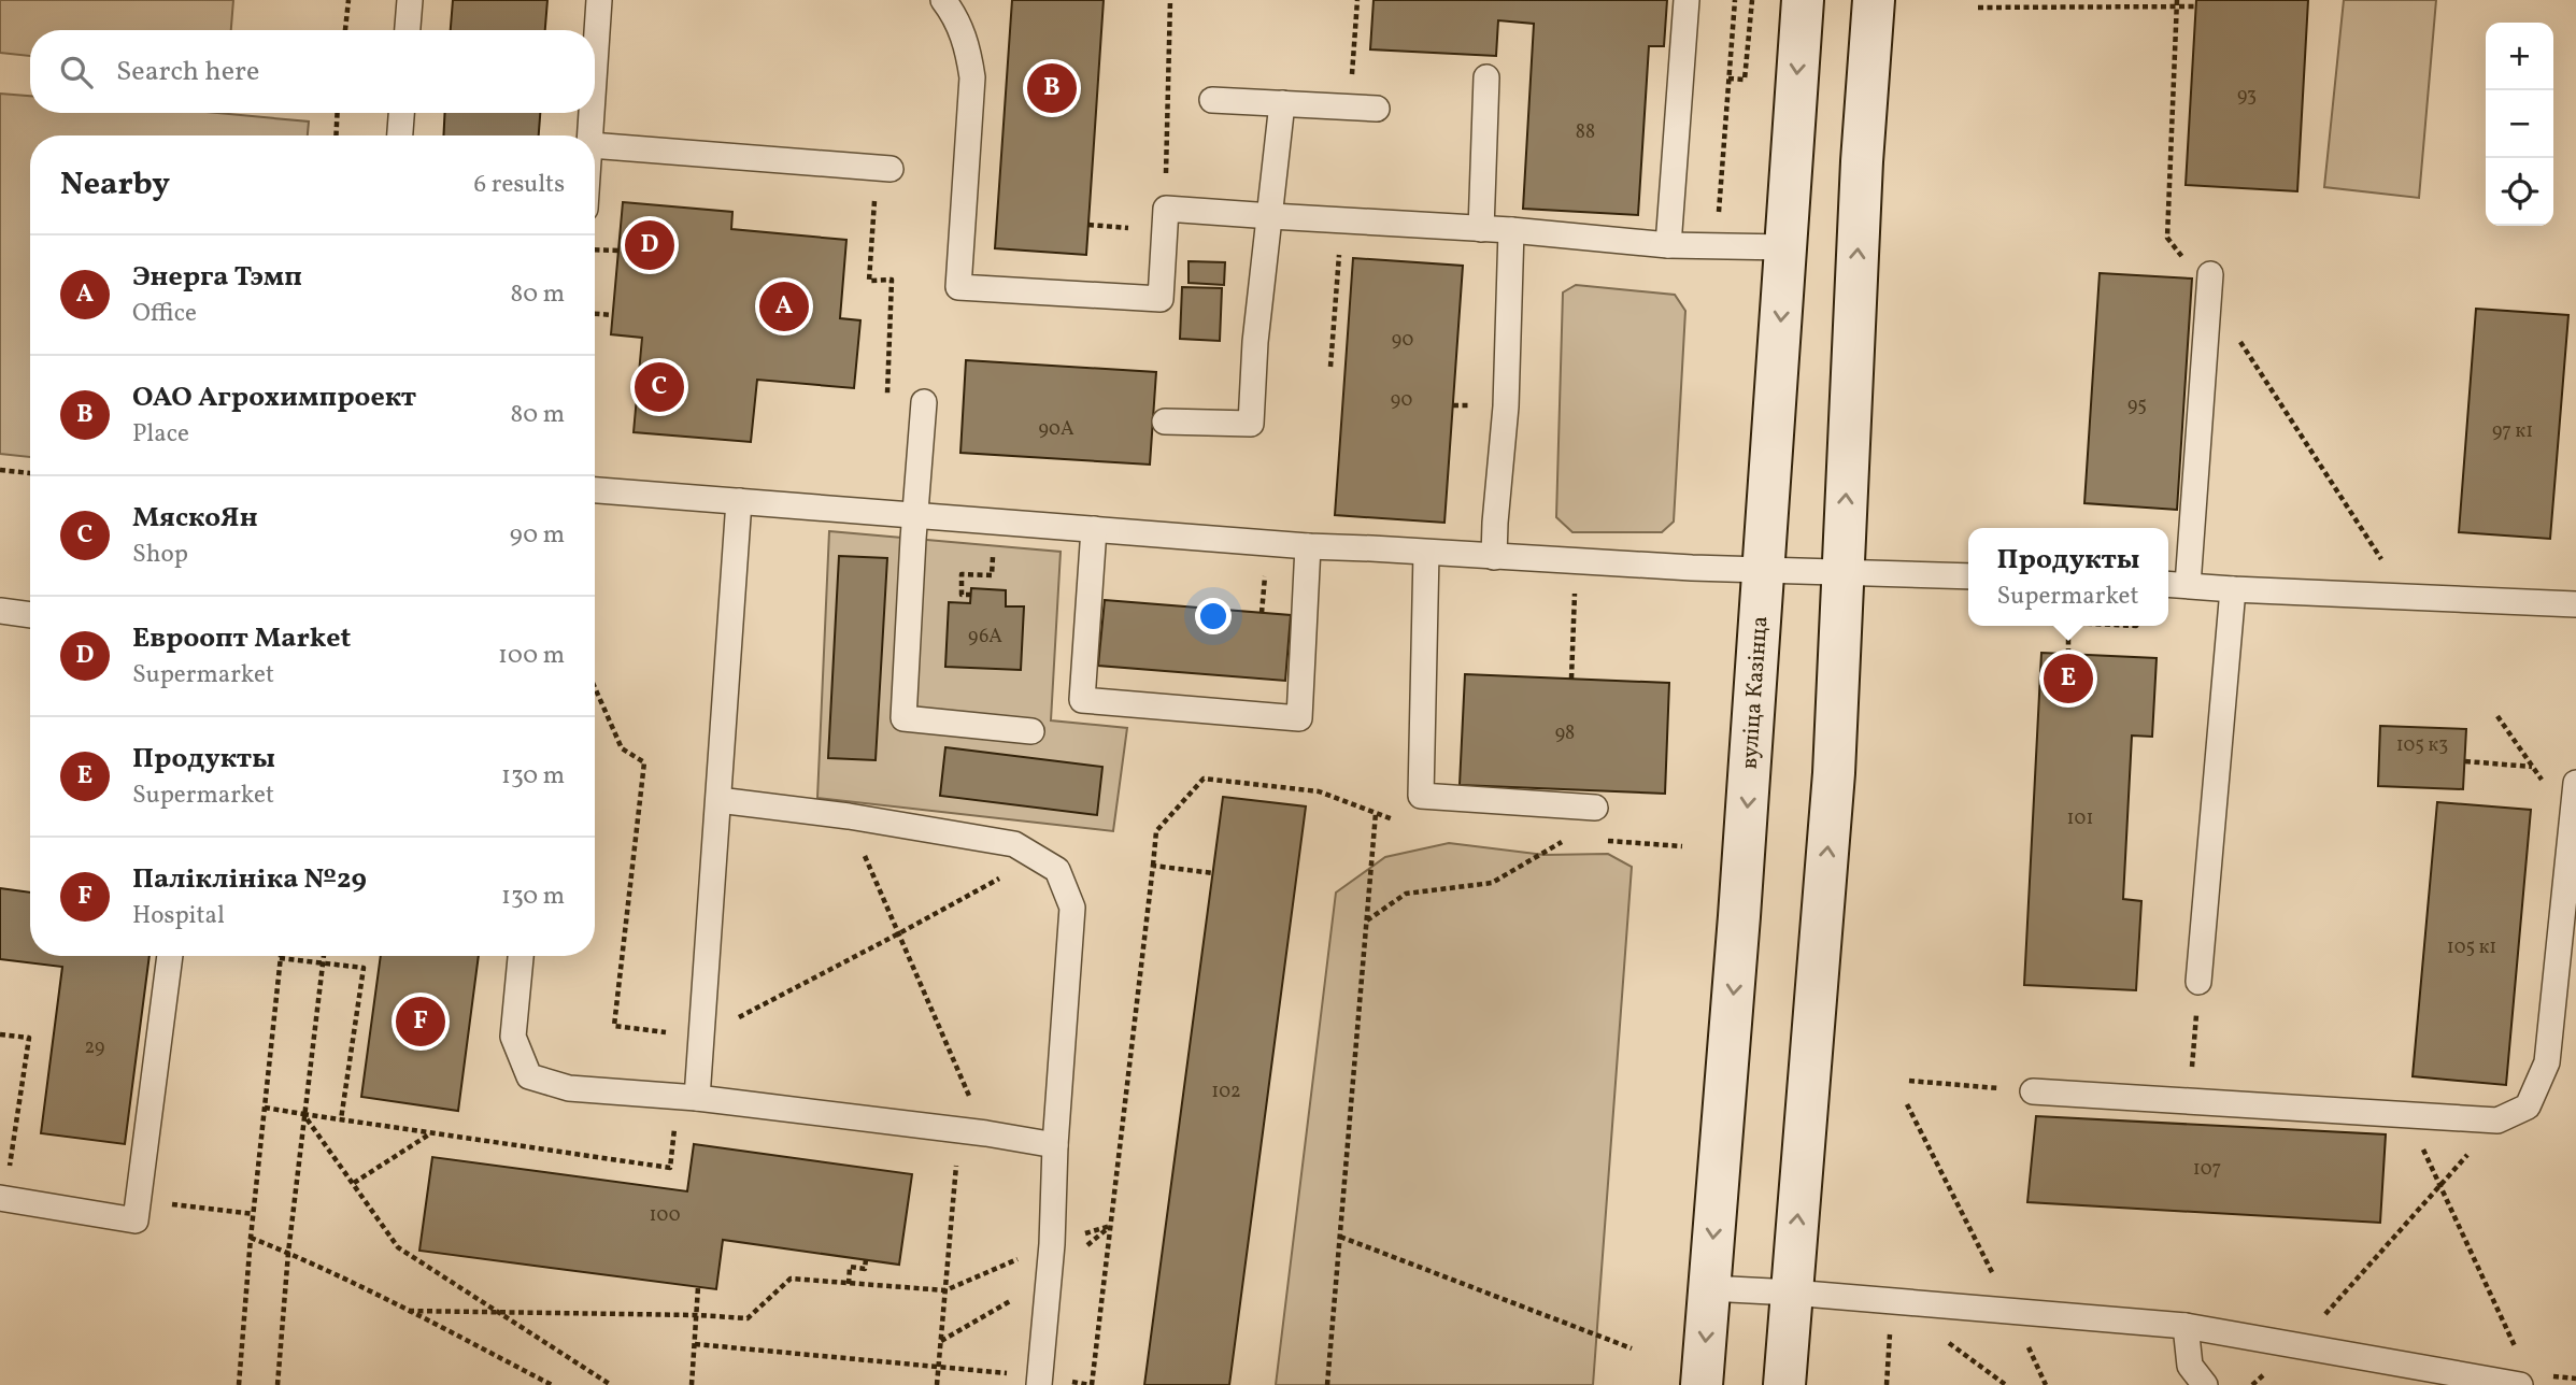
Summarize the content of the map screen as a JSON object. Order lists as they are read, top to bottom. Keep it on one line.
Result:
{"streets":{"main road":["вуліца Казінца"]},"house_numbers":["93","88","90","90","95","90А","97 к1","96А","98","105 к3","101","105 к1","29","102","107","100"],"page":{"map_buttons":["+","−"],"search":"Search here","pins":["B","D","A","C","E","F"],"heading":["Nearby","6 results"],"list":[{"mark":"A","name":"Энерга Тэмп","note":"Office","value":"80 m"},{"mark":"B","name":"ОАО Агрохимпроект","note":"Place","value":"80 m"},{"mark":"C","name":"МяскоЯн","note":"Shop","value":"90 m"},{"mark":"D","name":"Евроопт Market","note":"Supermarket","value":"100 m"},{"mark":"E","name":"Продукты","note":"Supermarket","value":"130 m"},{"mark":"F","name":"Паліклініка №29","note":"Hospital","value":"130 m"}],"popup":["Продукты","Supermarket"]}}
